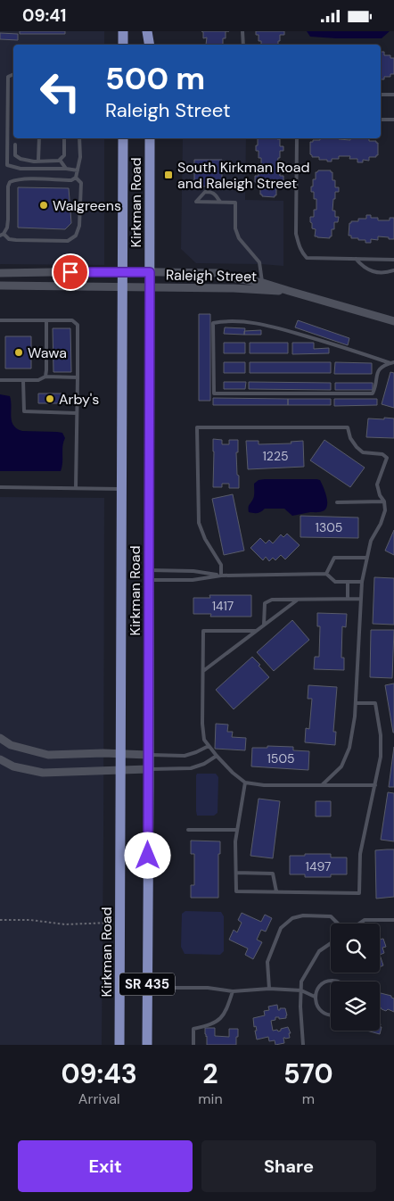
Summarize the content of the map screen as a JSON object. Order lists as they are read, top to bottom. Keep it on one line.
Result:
{"streets":{"main road":["Kirkman Road","SR 435"],"street":["Raleigh Street"]},"crossings":[["Kirkman Road","Raleigh Street"],["Kirkman Road","SR 435"],["Raleigh Street","SR 435"]],"places":{"transit":["South Kirkman Road and Raleigh Street"],"other":["Walgreens","Wawa","Arby's"]},"house_numbers":["1225","1305","1417","1505","1497"],"page":{"status":"09:41","turn":["500 m","Raleigh Street"],"eta":["09:43","Arrival","2","min","570","m"],"buttons":["Exit","Share"]}}
